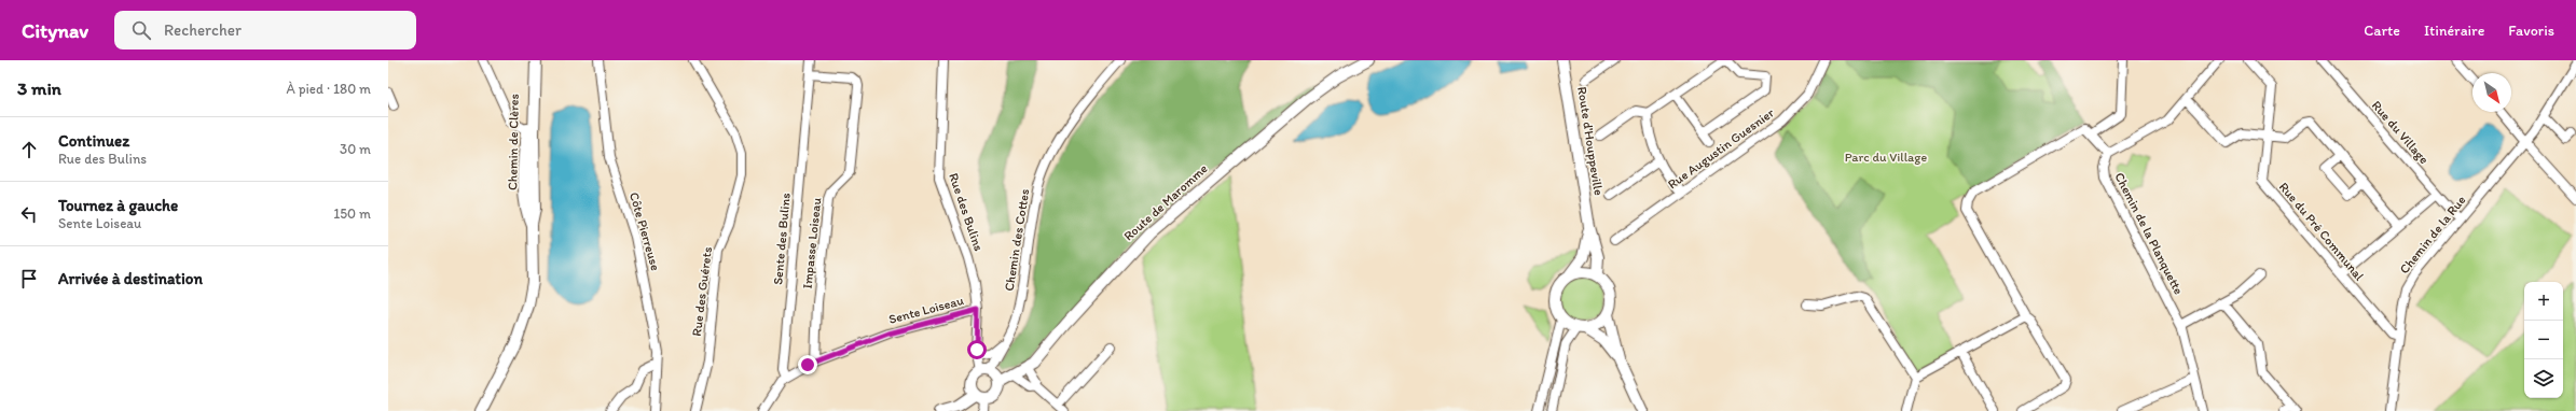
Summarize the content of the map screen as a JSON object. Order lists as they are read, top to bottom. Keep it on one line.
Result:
{"streets":{"street":["Rue du Village","Route d'Houppeville","Chemin de Clères","Rue Augustin Guesnier","Route de Maromme","Rue des Bulins","Côte Pierreuse","Rue du Pré Communal","Chemin de la Planquette","Chemin de la Rue","Sente des Bulins","Chemin des Cottes","Impasse Loiseau","Rue des Guérets","Sente Loiseau"]},"crossings":[["Rue du Village","Chemin de la Rue"],["Route de Maromme","Rue des Bulins"],["Route de Maromme","Chemin des Cottes"],["Rue des Bulins","Chemin des Cottes"],["Rue des Bulins","Sente Loiseau"],["Rue du Pré Communal","Chemin de la Rue"],["Sente des Bulins","Impasse Loiseau"],["Sente des Bulins","Sente Loiseau"],["Impasse Loiseau","Sente Loiseau"]],"parks":["Parc du Village"],"north":"bottom right","page":{"header":"Citynav","search":"Rechercher","nav":["Carte","Itinéraire","Favoris"],"heading":["3 min","À pied · 180 m"],"list":[["Continuez","Rue des Bulins","30 m"],["Tournez à gauche","Sente Loiseau","150 m"],"Arrivée à destination"],"map_buttons":["+","−"]}}
